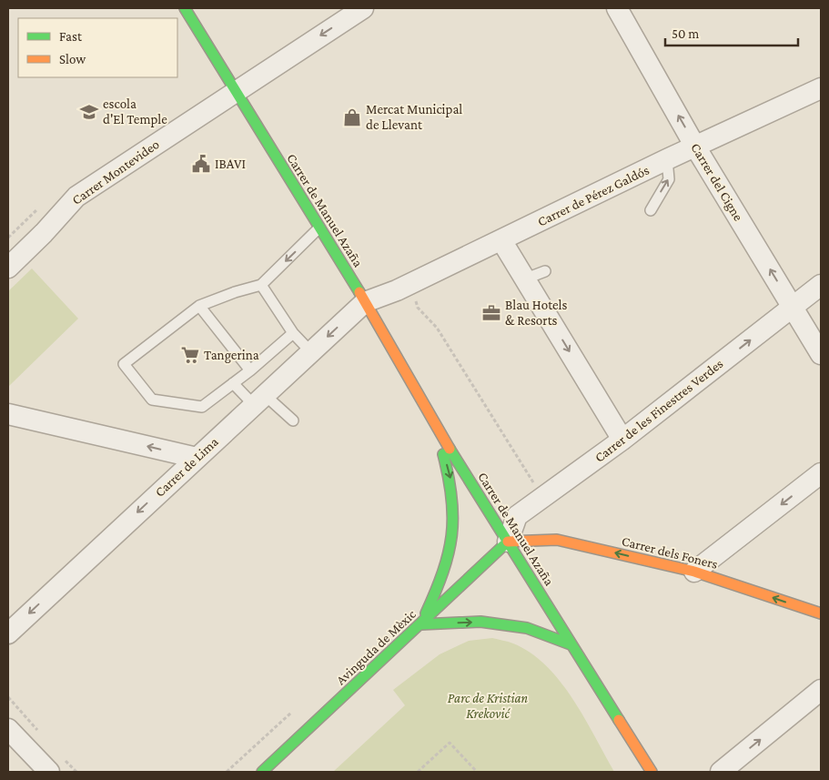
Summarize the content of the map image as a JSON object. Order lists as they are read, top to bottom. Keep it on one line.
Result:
{"streets":{"street":["Carrer Montevideo","Carrer del Cigne","Carrer de Pérez Galdós","Carrer de Manuel Azaña","Carrer de les Finestres Verdes","Carrer de Lima","Carrer dels Foners","Avinguda de Mèxic"]},"crossings":[["Carrer Montevideo","Carrer de Manuel Azaña"],["Carrer del Cigne","Carrer de Pérez Galdós"],["Carrer del Cigne","Carrer de les Finestres Verdes"],["Carrer de Pérez Galdós","Carrer de Manuel Azaña"],["Carrer de Pérez Galdós","Carrer de Lima"],["Carrer de Manuel Azaña","Carrer de les Finestres Verdes"],["Carrer de Manuel Azaña","Carrer de Lima"],["Carrer de Manuel Azaña","Carrer dels Foners"],["Carrer de Manuel Azaña","Avinguda de Mèxic"],["Carrer de les Finestres Verdes","Carrer dels Foners"],["Carrer de les Finestres Verdes","Avinguda de Mèxic"],["Carrer dels Foners","Avinguda de Mèxic"]],"one_way":["Carrer del Cigne","Carrer de Lima","Carrer dels Foners"],"parks":["Parc de Kristian Kreković"],"places":{"school or university":["escola d'El Temple"],"shop":["Mercat Municipal de Llevant"],"public building":["IBAVI"],"office":["Blau Hotels & Resorts"],"supermarket":["Tangerina"]},"legend":["Fast","Slow"],"scale_bar":"50 m"}
